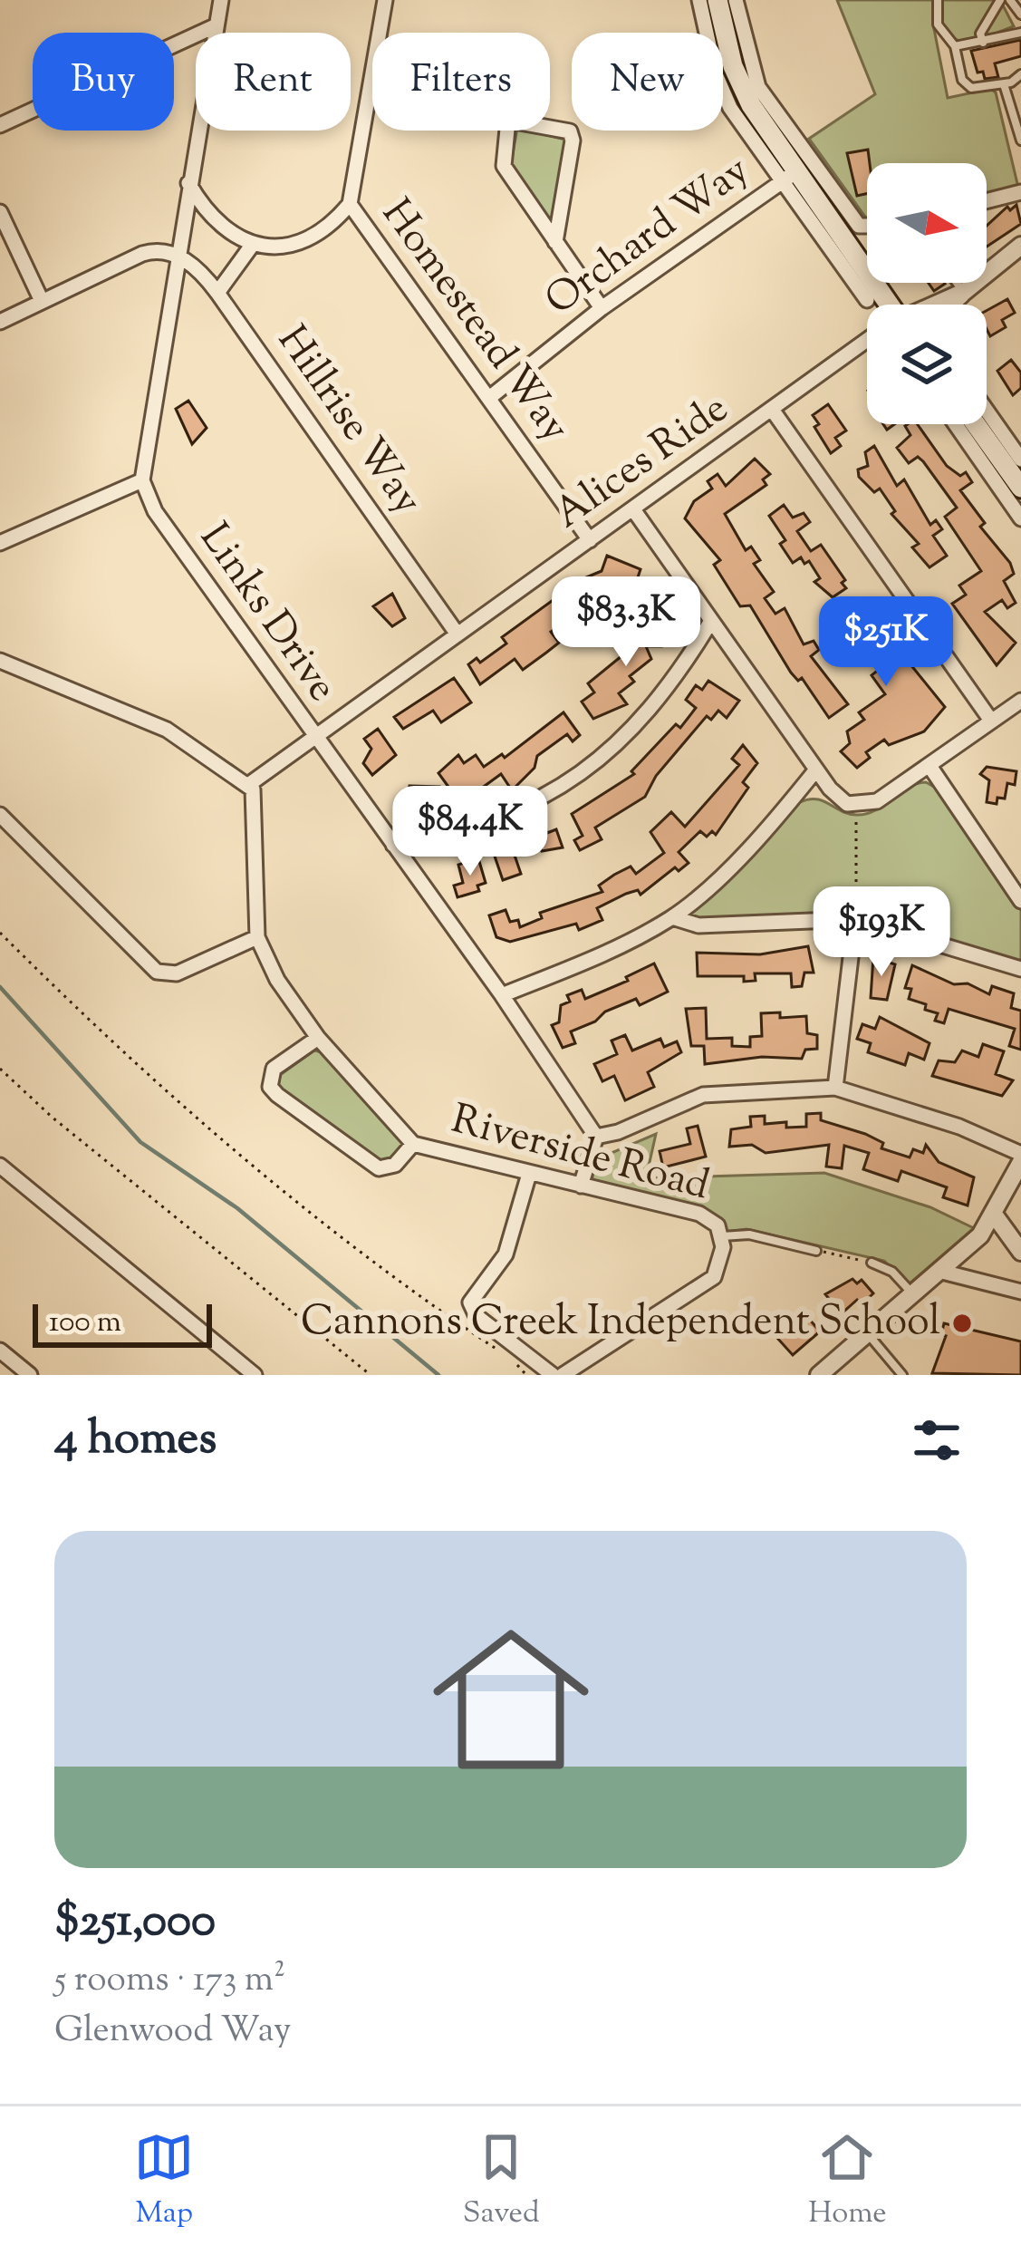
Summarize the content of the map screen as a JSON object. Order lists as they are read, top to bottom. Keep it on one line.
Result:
{"streets":{"street":["Orchard Way","Homestead Way","Hillrise Way","Alices Ride","Links Drive","Riverside Road"]},"crossings":[["Orchard Way","Homestead Way"],["Homestead Way","Alices Ride"],["Hillrise Way","Alices Ride"],["Alices Ride","Links Drive"],["Alices Ride","Riverside Road"]],"places":["Cannons Creek Independent School"],"scale_bar":"100 m","north":"right","page":{"chip":["Buy","Rent","Filters","New"],"price":["$83.3K","$251K","$84.4K","$193K"],"scale":"100 m","heading":"4 homes","list":[{"name":"$251,000","note":"5 rooms · 173 m² · Glenwood Way"}],"tabs":["Map","Saved","Home"]}}
